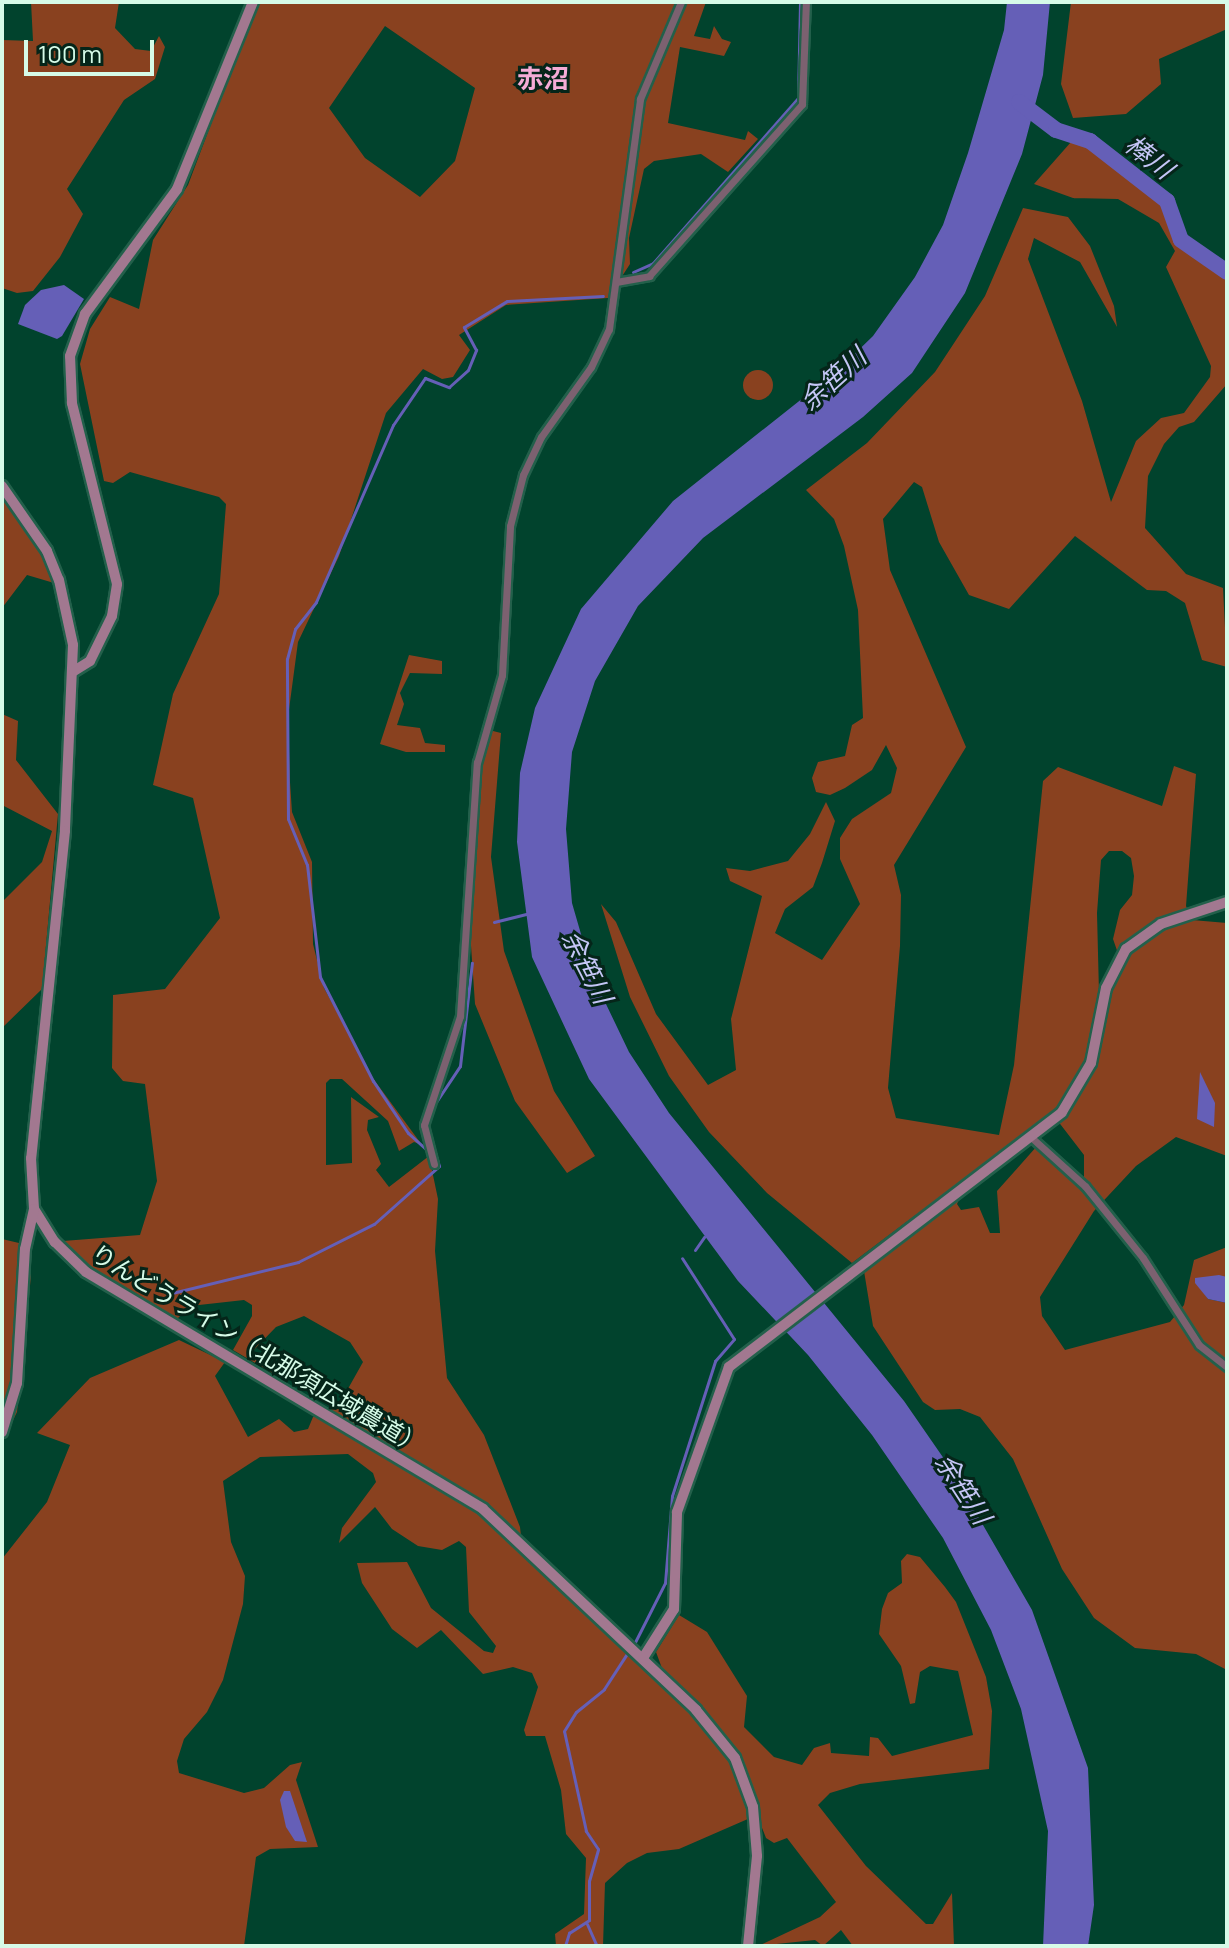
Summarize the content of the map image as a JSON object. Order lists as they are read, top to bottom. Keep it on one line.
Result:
{"streets":{"street":["りんどうライン（北那須広域農道）"]},"districts":["赤沼"],"water":["棒川","余笹川"],"scale_bar":"100 m"}
